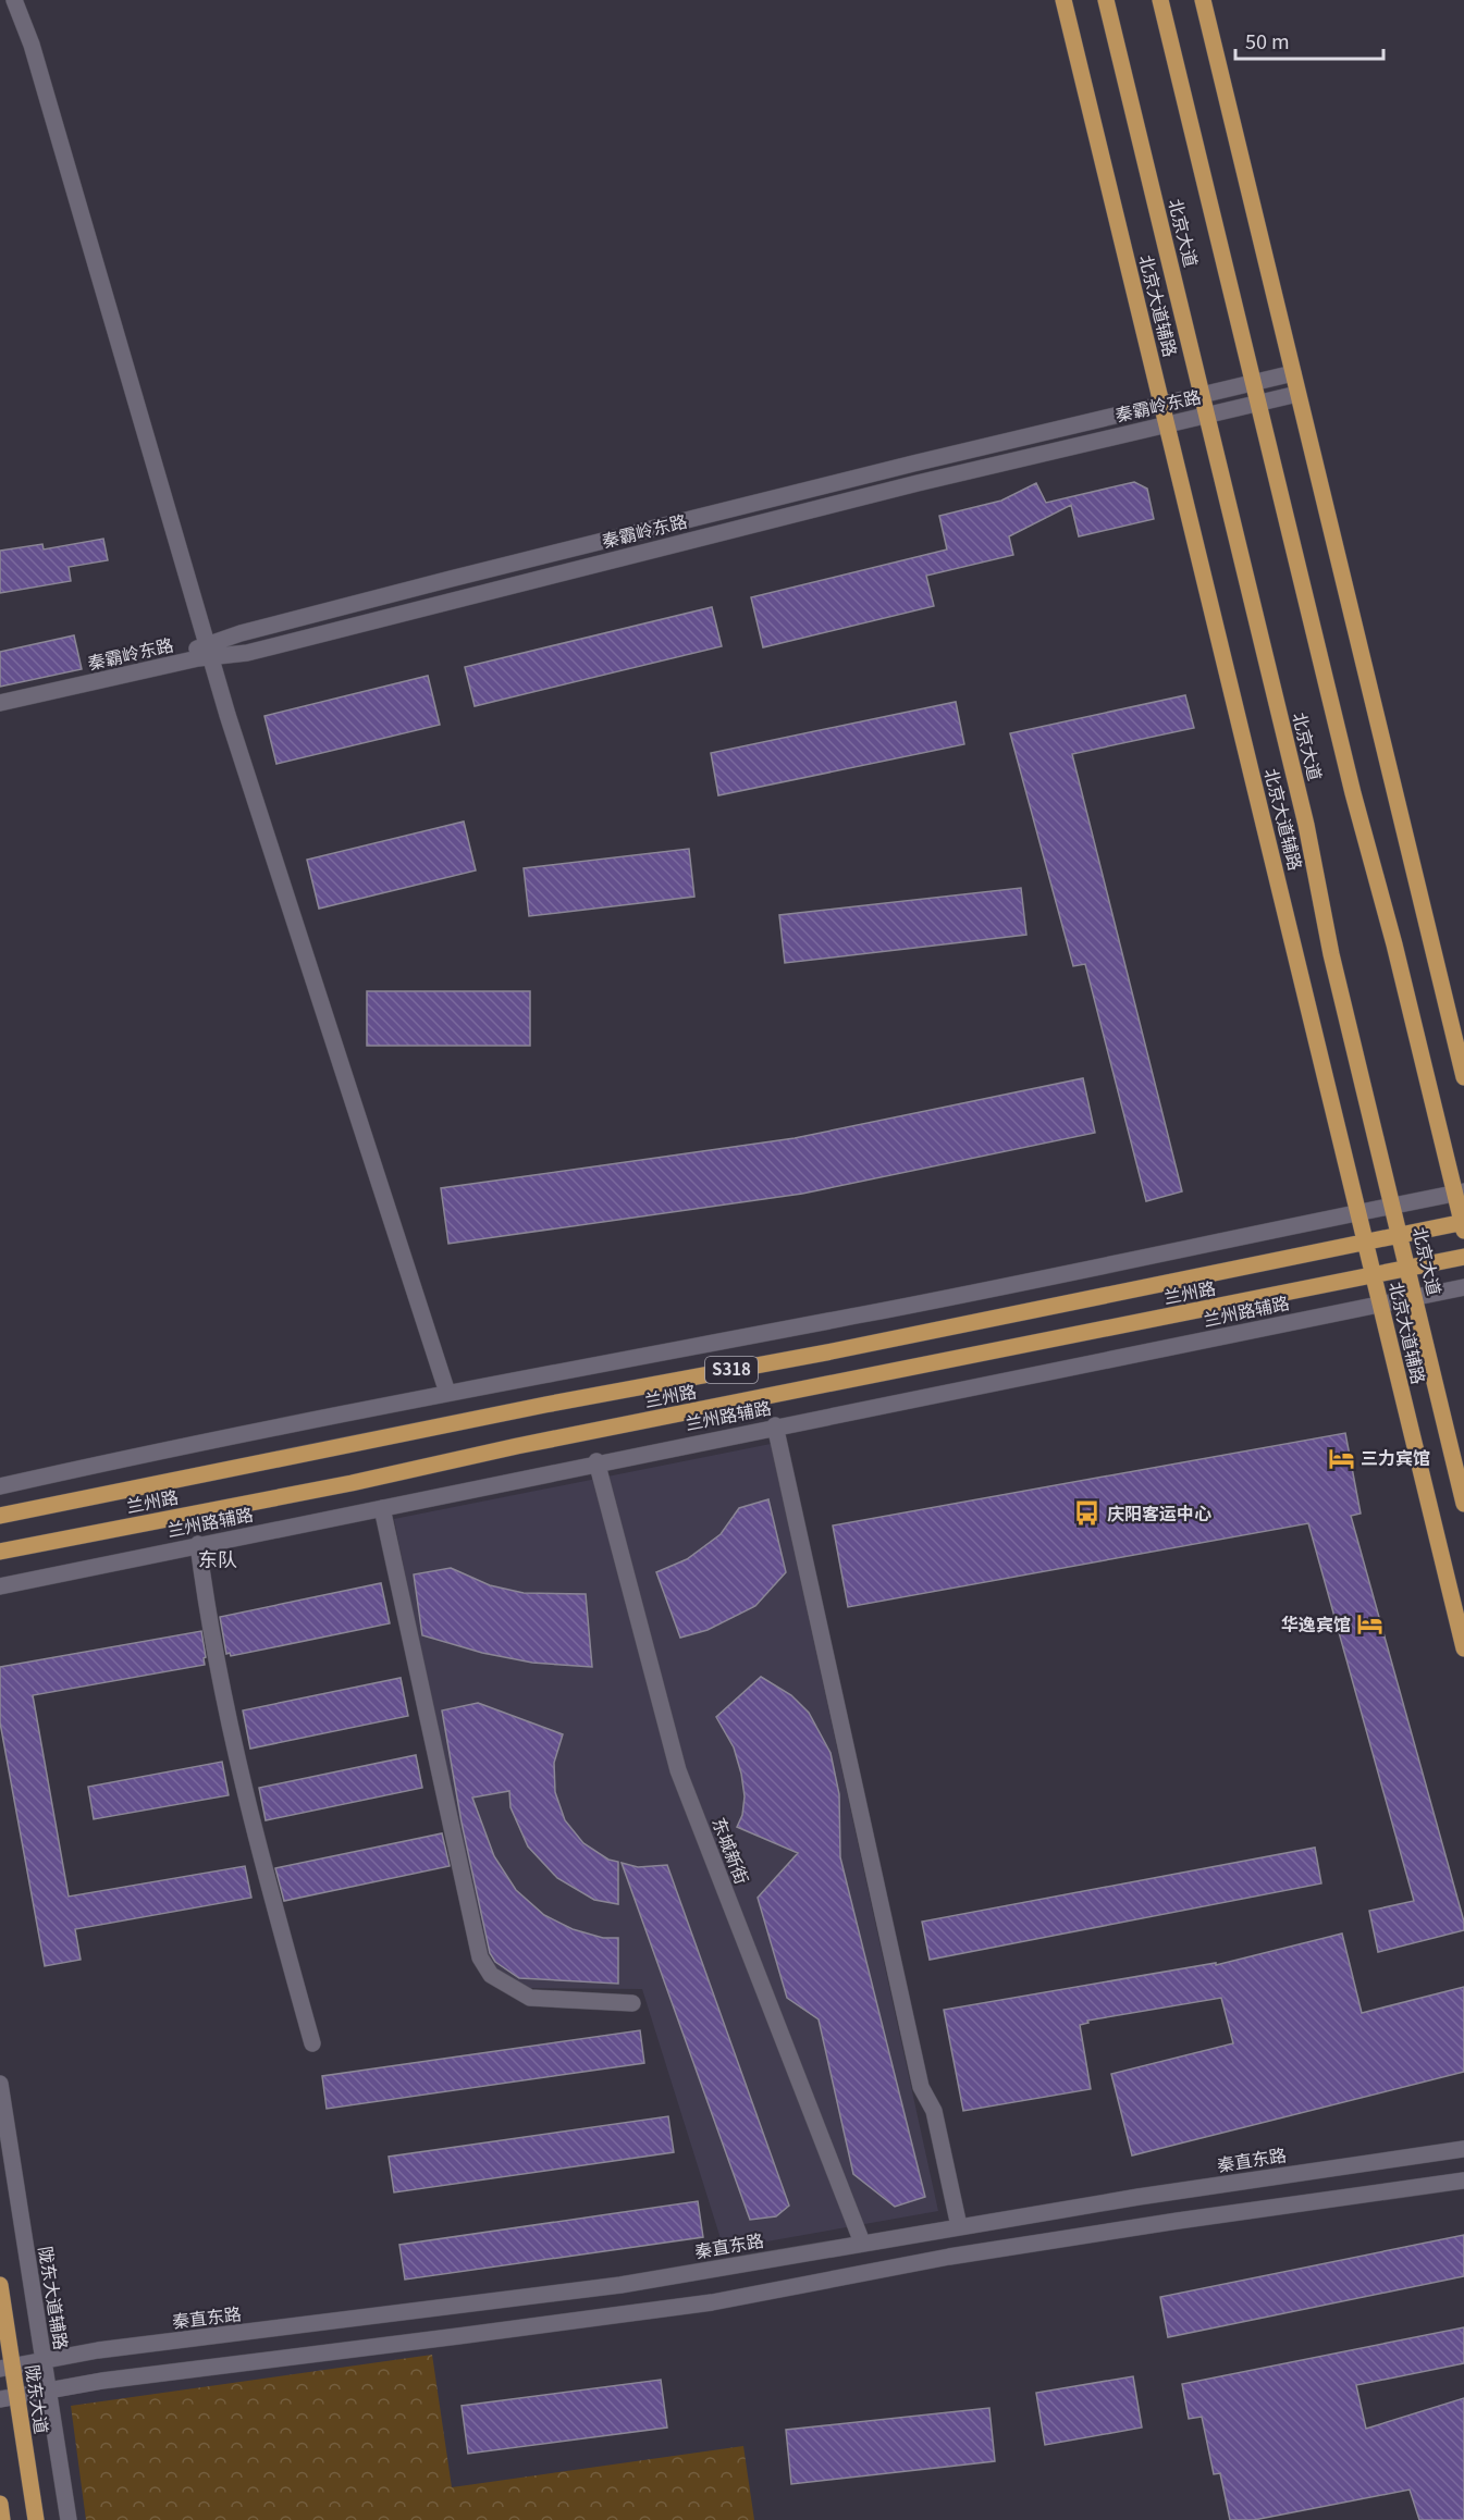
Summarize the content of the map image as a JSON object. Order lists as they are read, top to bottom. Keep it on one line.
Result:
{"streets":{"main road":["北京大道","北京大道辅路","兰州路","S318","陇东大道"],"street":["秦霸岭东路","兰州路辅路","东城新街","秦直东路","陇东大道辅路"]},"crossings":[["北京大道","秦霸岭东路"],["北京大道","兰州路"],["北京大道","兰州路辅路"],["北京大道辅路","秦霸岭东路"],["北京大道辅路","兰州路"],["北京大道辅路","兰州路辅路"],["兰州路辅路","东城新街"],["东城新街","秦直东路"],["秦直东路","陇东大道辅路"],["秦直东路","陇东大道"]],"districts":["东队"],"places":{"hotel":["三力宾馆","华逸宾馆"],"bus stop":["庆阳客运中心"]},"scale_bar":"50 m"}
